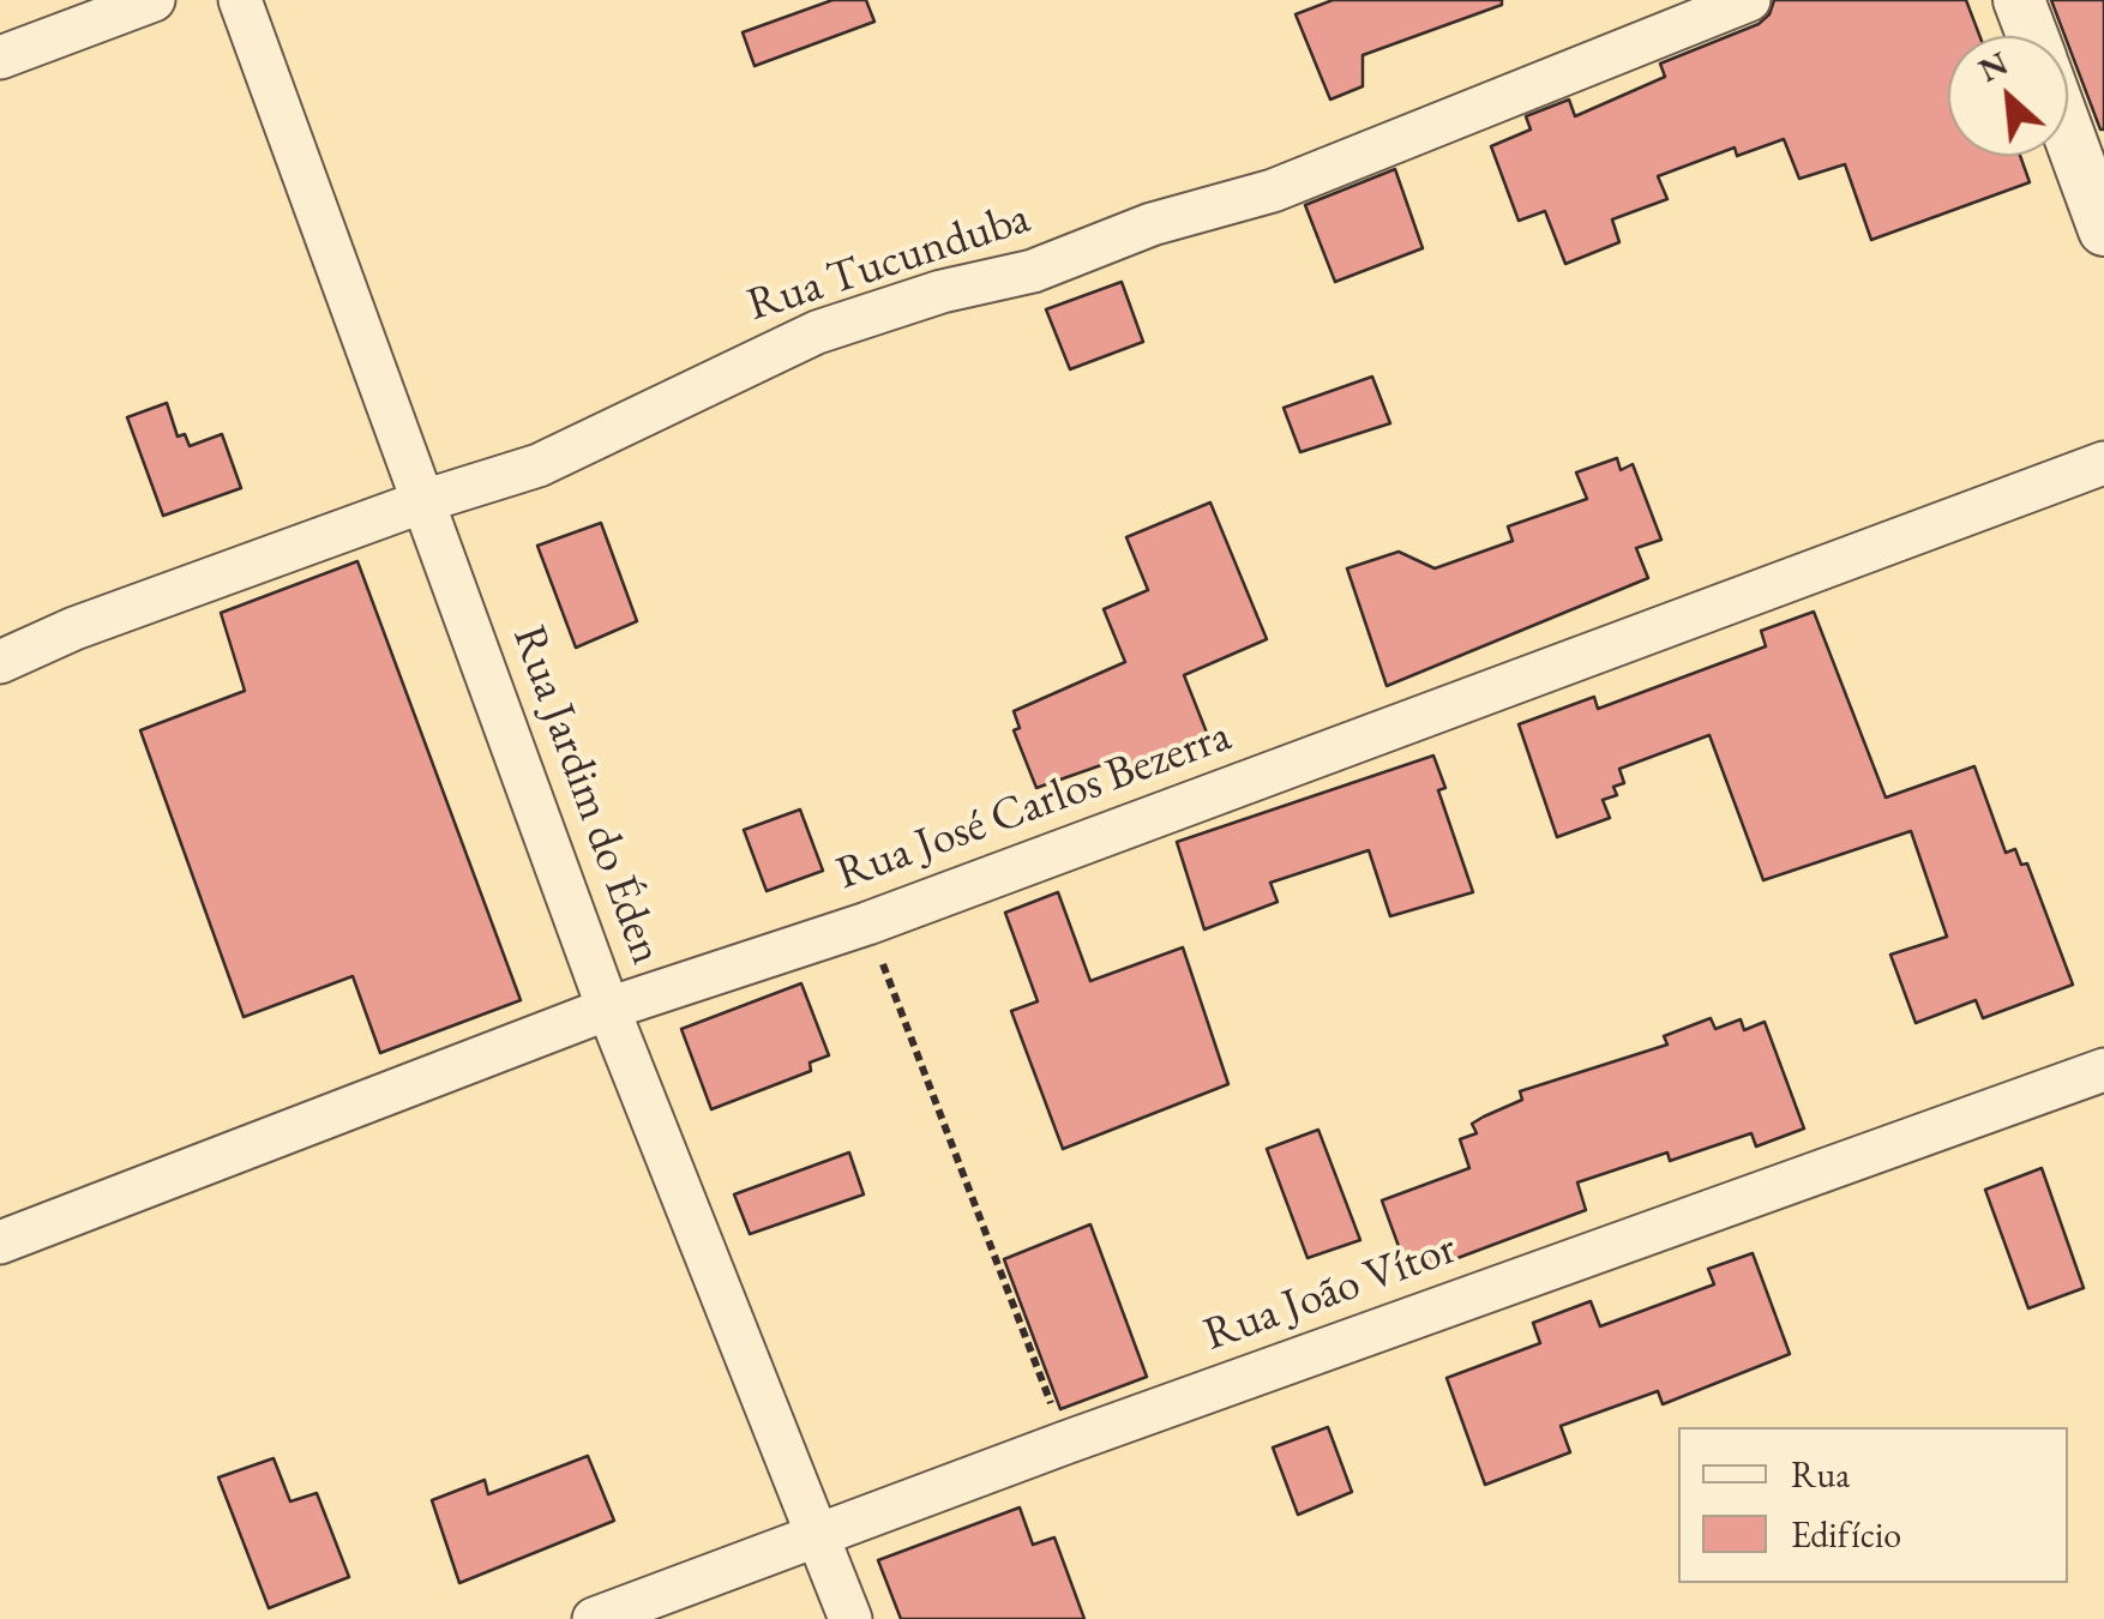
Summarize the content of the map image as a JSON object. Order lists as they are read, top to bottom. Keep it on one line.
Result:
{"streets":{"street":["Rua Tucunduba","Rua Jardim do Éden","Rua José Carlos Bezerra","Rua João Vítor"]},"crossings":[["Rua Tucunduba","Rua Jardim do Éden"],["Rua Jardim do Éden","Rua José Carlos Bezerra"],["Rua Jardim do Éden","Rua João Vítor"]],"legend":["Rua","Edifício"],"north":"top left"}
